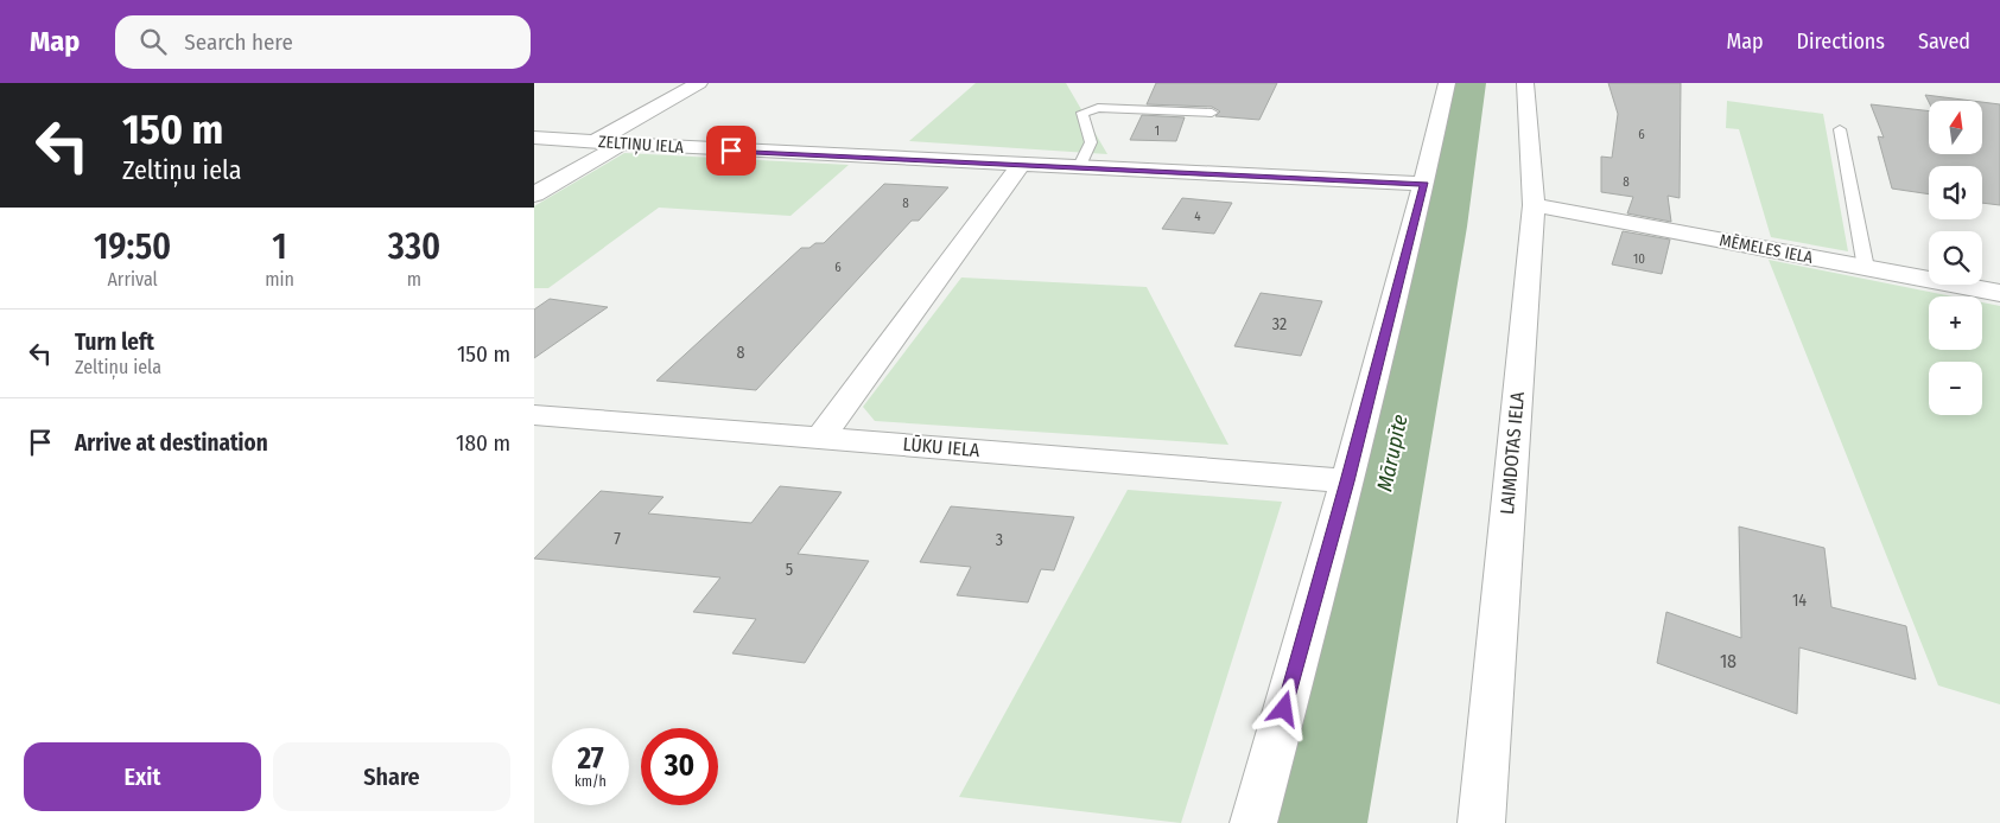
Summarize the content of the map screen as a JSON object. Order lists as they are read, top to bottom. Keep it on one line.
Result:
{"streets":{"street":["ZELTIŅU IELA","MĒMELES IELA","LŪKU IELA","LAIMDOTAS IELA"]},"crossings":[["MĒMELES IELA","LAIMDOTAS IELA"]],"water":["Mārupīte"],"house_numbers":["1","6","8","8","4","10","6","32","8","7","3","5","14","18"],"north":"top","page":{"header":"Map","search":"Search here","nav":["Map","Directions","Saved"],"turn":["150 m","Zeltiņu iela"],"map_buttons":["+","−"],"eta":["19:50","Arrival","1","min","330","m"],"list":[{"name":"Turn left","note":"Zeltiņu iela","value":"150 m"},{"name":"Arrive at destination","value":"180 m"}],"speed":"27 km/h","limit":"30","buttons":["Exit","Share"]}}
